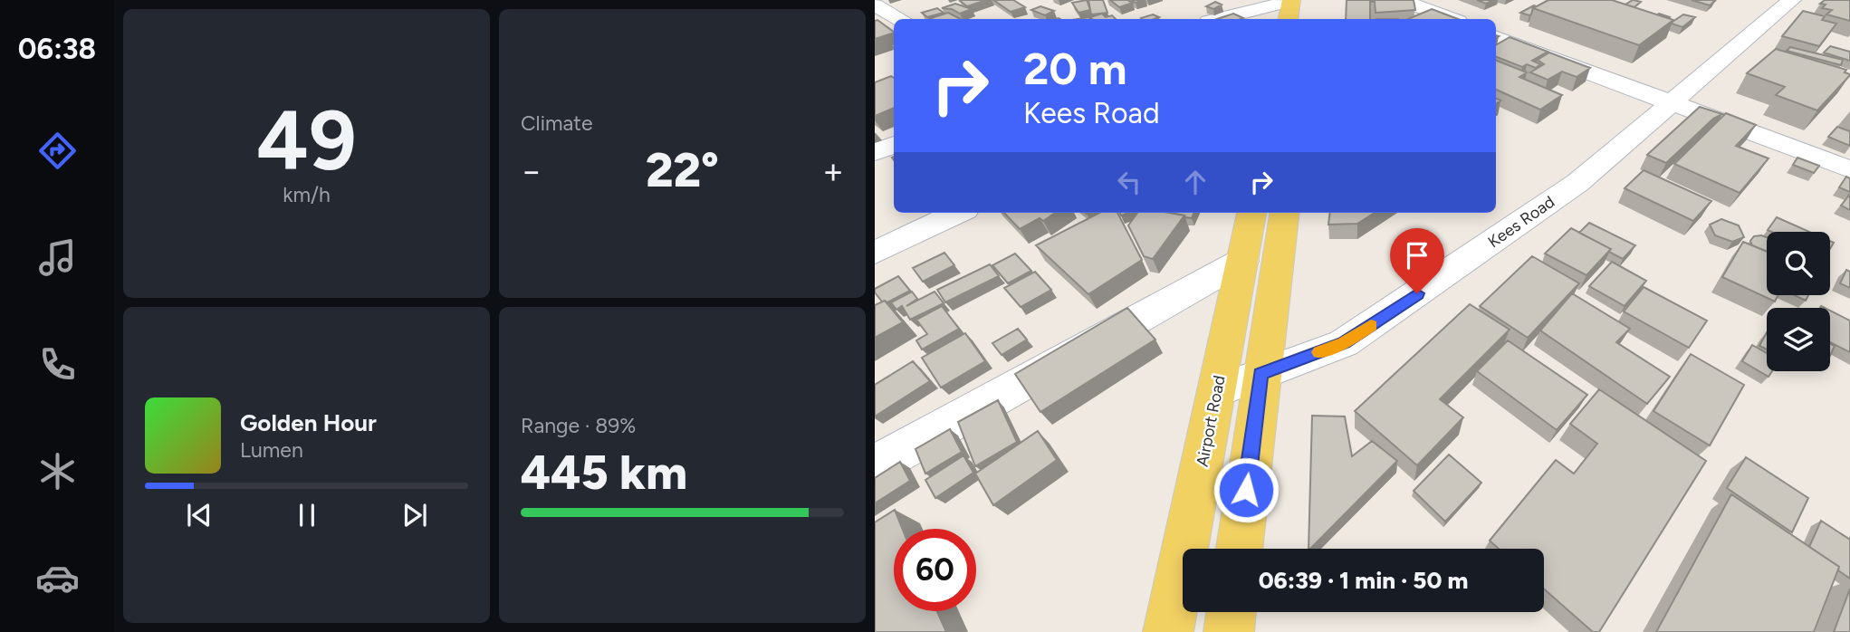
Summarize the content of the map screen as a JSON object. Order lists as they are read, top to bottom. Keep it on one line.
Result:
{"streets":{"main road":["Airport Road"],"street":["Kees Road"]},"crossings":[["Kees Road","Airport Road"]],"page":{"tabs":"06:38","tile":[["49","km/h"],"Climate",["Range · 89%","445 km"]],"turn":["20 m","Kees Road"],"heat":["−","22°","+"],"song":["Golden Hour","Lumen"],"limit":"60","trip":"06:39 · 1 min · 50 m"}}
